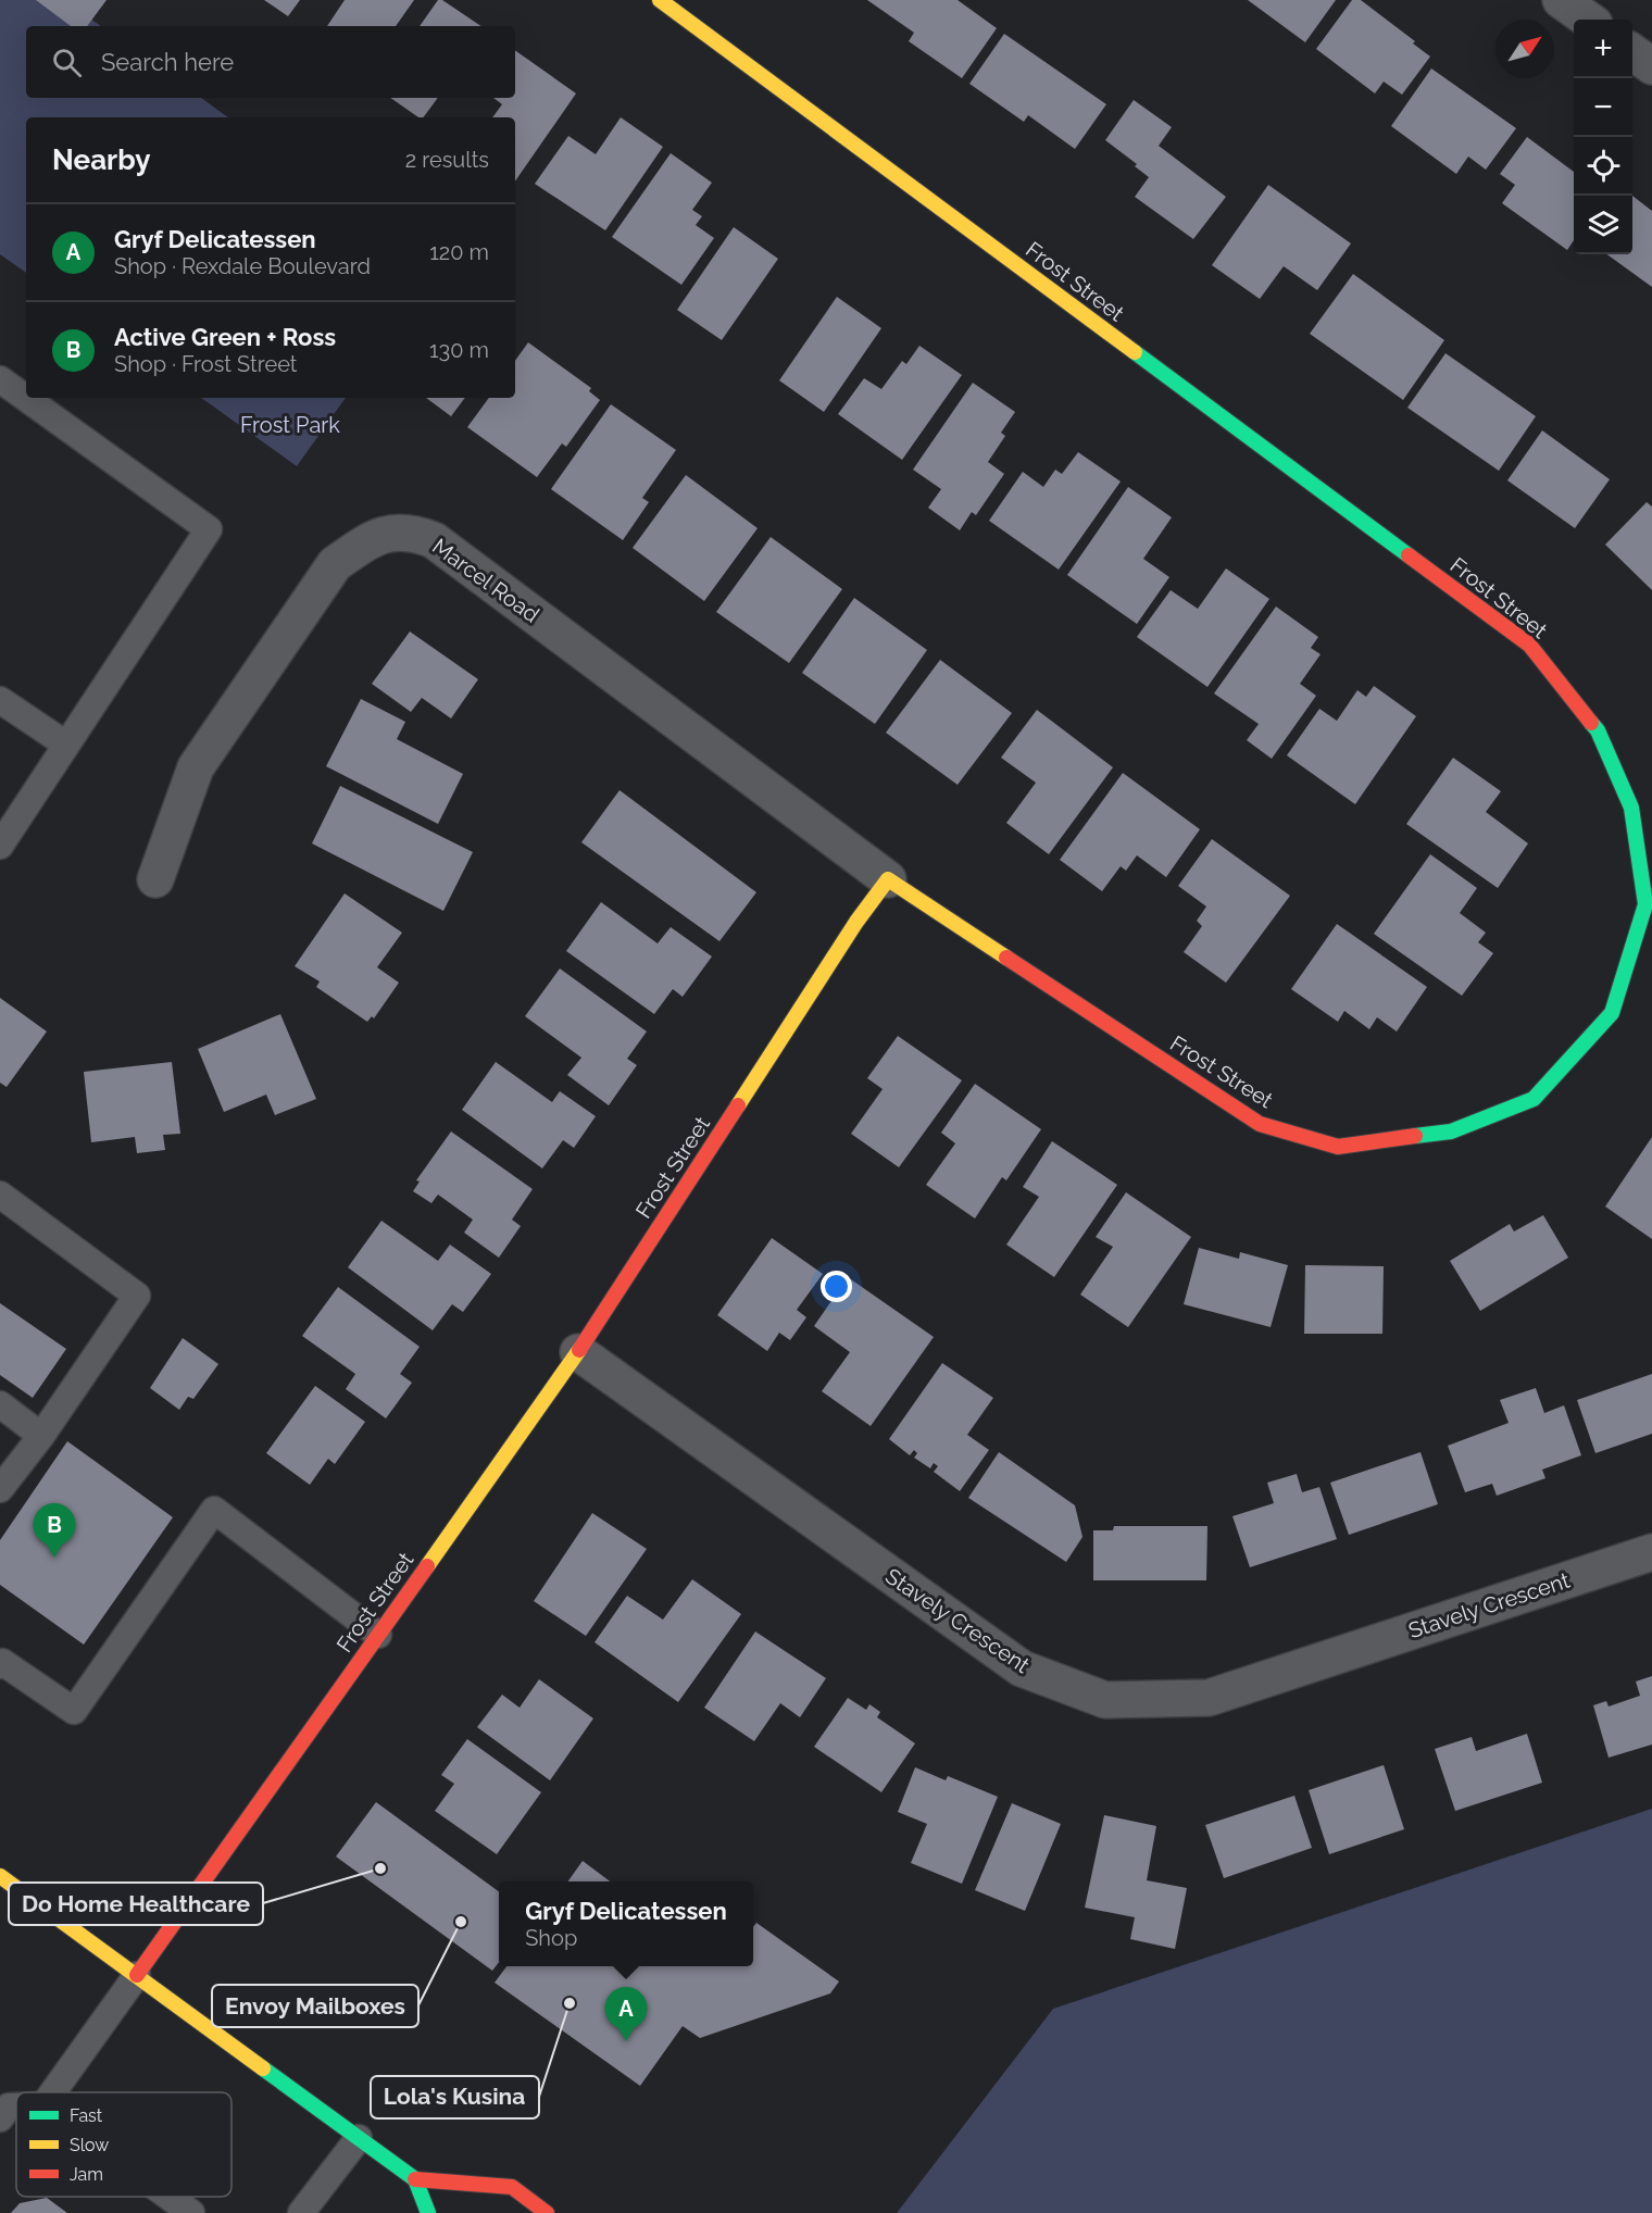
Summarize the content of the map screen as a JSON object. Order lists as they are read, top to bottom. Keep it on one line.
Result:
{"streets":{"street":["Frost Street","Marcel Road","Stavely Crescent"]},"crossings":[["Frost Street","Marcel Road"],["Frost Street","Stavely Crescent"]],"parks":["Frost Park"],"places":["Do Home Healthcare","Envoy Mailboxes","Lola's Kusina"],"legend":["Fast","Slow","Jam"],"north":"top right","page":{"map_buttons":["+","−"],"search":"Search here","heading":["Nearby","2 results"],"list":[{"mark":"A","name":"Gryf Delicatessen","note":"Shop · Rexdale Boulevard","value":"120 m"},{"mark":"B","name":"Active Green + Ross","note":"Shop · Frost Street","value":"130 m"}],"pins":["B","A"],"popup":["Gryf Delicatessen","Shop"]}}
